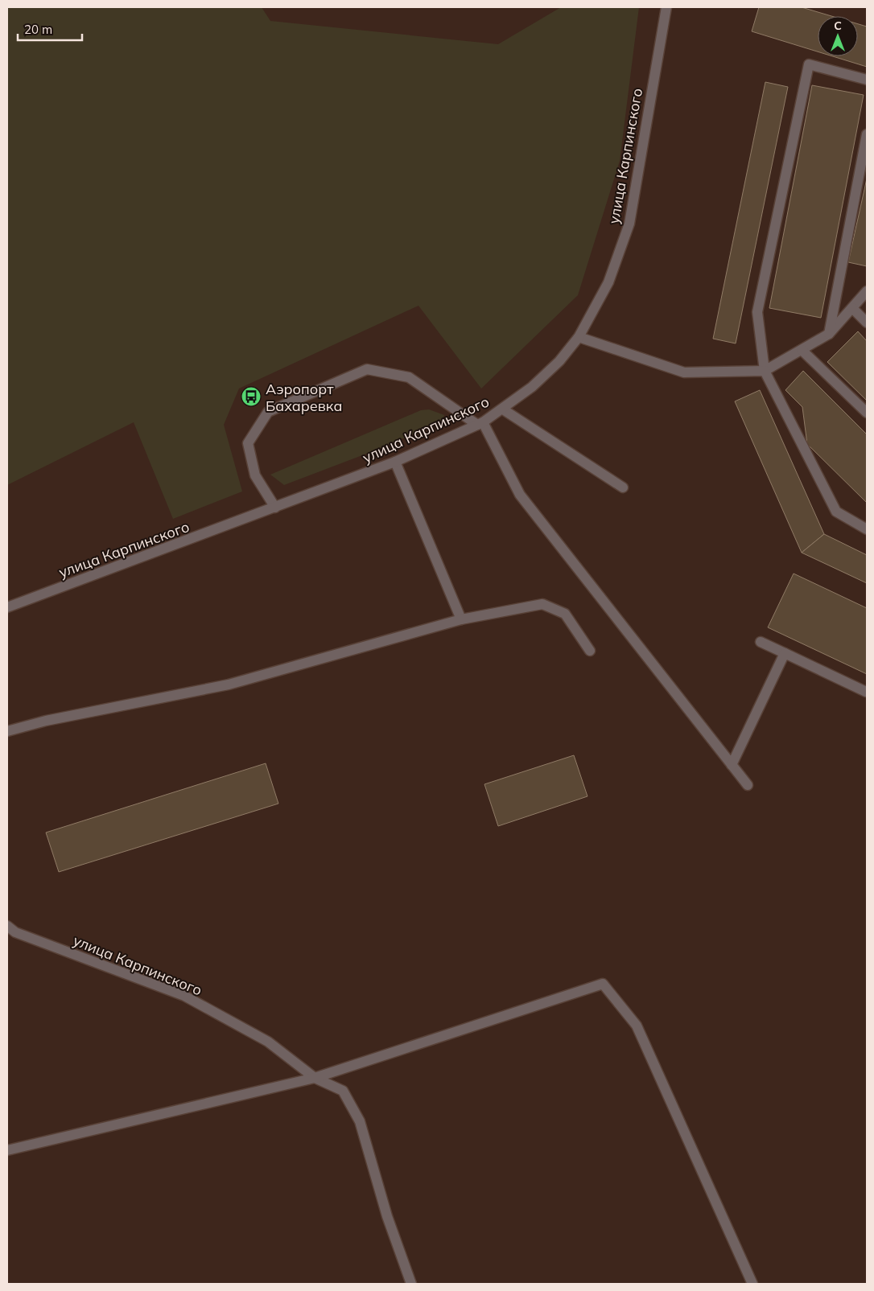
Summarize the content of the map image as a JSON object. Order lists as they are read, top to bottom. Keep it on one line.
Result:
{"streets":{"street":["улица Карпинского"]},"places":{"bus stop":["Аэропорт Бахаревка"]},"scale_bar":"20 m","north":"top"}
